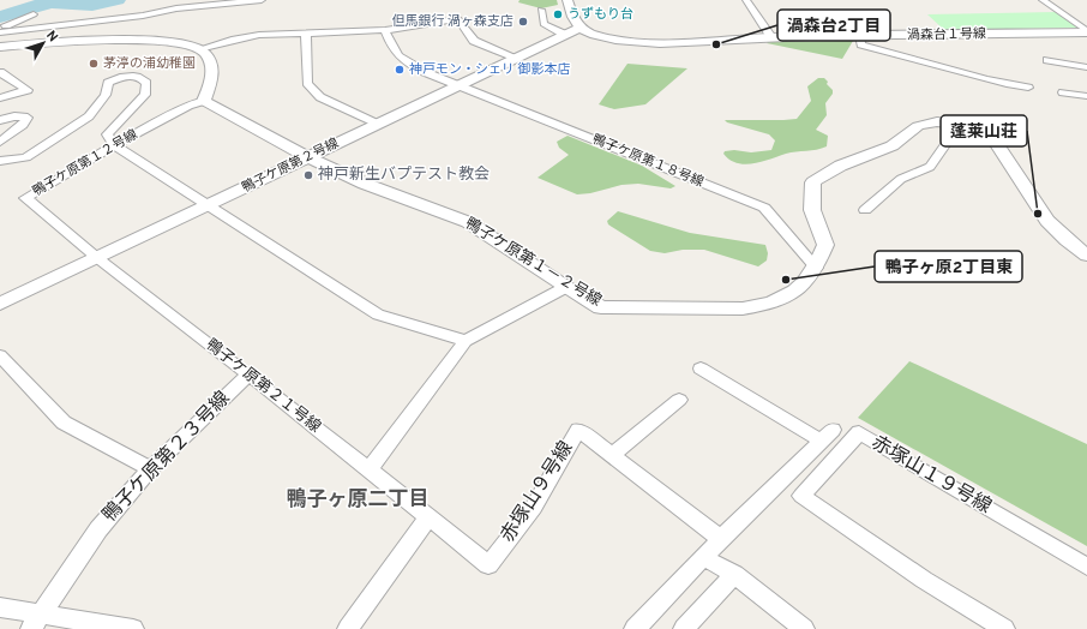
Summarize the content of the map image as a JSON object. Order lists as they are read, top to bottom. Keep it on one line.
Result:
{"streets":{"street":["渦森台１号線","鴨子ケ原第１８号線","鴨子ケ原第１２号線","鴨子ケ原第２号線","鴨子ケ原第１－２号線","鴨子ケ原第２１号線","鴨子ケ原第２３号線","赤塚山１９号線","赤塚山９号線"]},"crossings":[["渦森台１号線","鴨子ケ原第２号線"],["鴨子ケ原第１８号線","鴨子ケ原第２号線"],["鴨子ケ原第１８号線","鴨子ケ原第１－２号線"],["鴨子ケ原第１２号線","鴨子ケ原第２号線"],["鴨子ケ原第１２号線","鴨子ケ原第１－２号線"],["鴨子ケ原第１２号線","鴨子ケ原第２１号線"],["鴨子ケ原第２号線","鴨子ケ原第１－２号線"],["鴨子ケ原第２号線","鴨子ケ原第２１号線"],["鴨子ケ原第２１号線","鴨子ケ原第２３号線"],["鴨子ケ原第２１号線","赤塚山９号線"]],"districts":["鴨子ヶ原二丁目"],"places":["うずもり台","但馬銀行 渦ヶ森支店","渦森台2丁目","茅渟の浦幼稚園","神戸モン・シェリ 御影本店","神戸新生バプテスト教会","蓬莱山荘","鴨子ヶ原2丁目東"],"north":"top right"}
